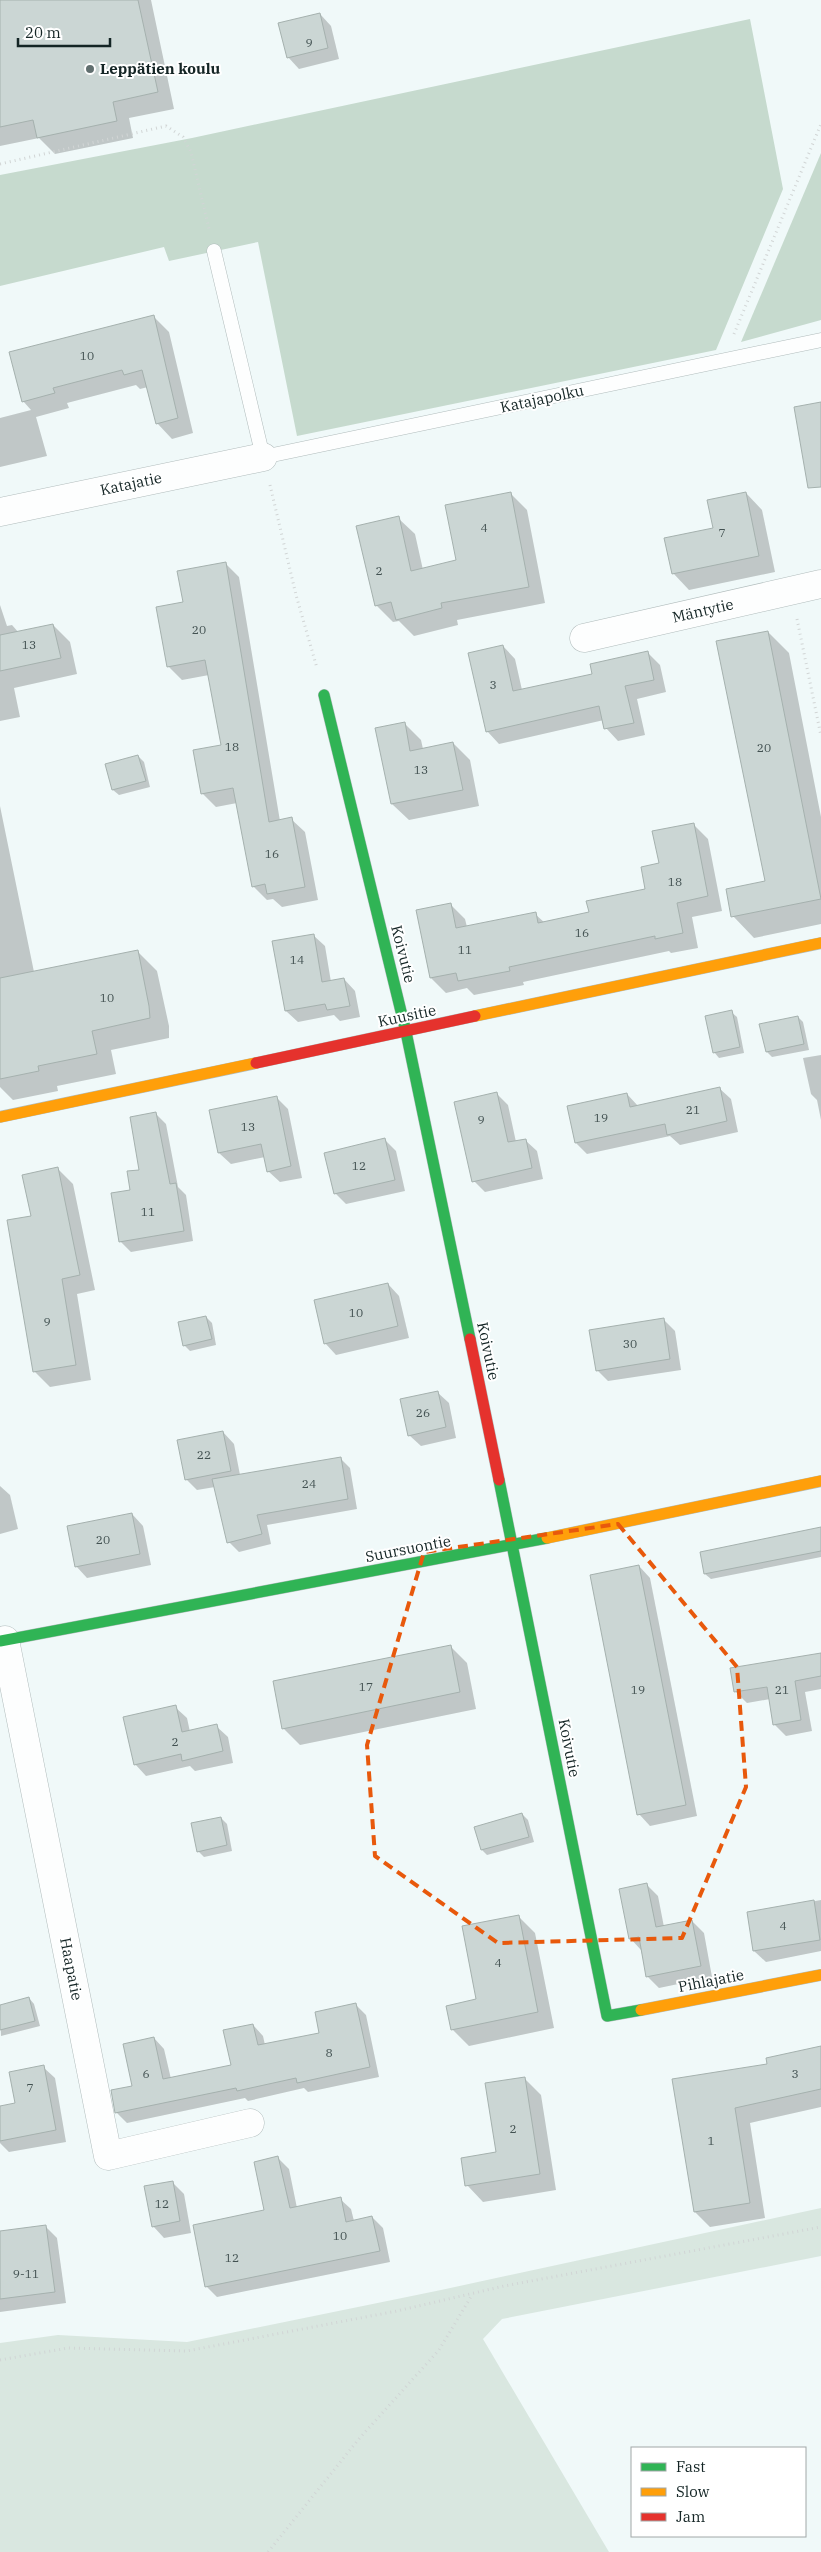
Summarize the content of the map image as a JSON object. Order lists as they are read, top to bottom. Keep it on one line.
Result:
{"streets":{"street":["Katajatie","Mäntytie","Koivutie","Kuusitie","Suursuontie","Haapatie","Pihlajatie"],"lane":["Katajapolku"]},"crossings":[["Katajapolku","Katajatie"],["Koivutie","Kuusitie"],["Koivutie","Suursuontie"],["Koivutie","Pihlajatie"],["Suursuontie","Haapatie"]],"places":["Leppätien koulu"],"house_numbers":["9","10","4","7","2","20","13","3","18","20","13","16","18","16","11","14","10","21","19","9","13","12","11","10","9","30","26","22","24","20","17","19","21","2","4","4","8","6","3","7","2","1","12","10","12","9-11"],"legend":["Fast","Slow","Jam"],"scale_bar":"20 m"}
